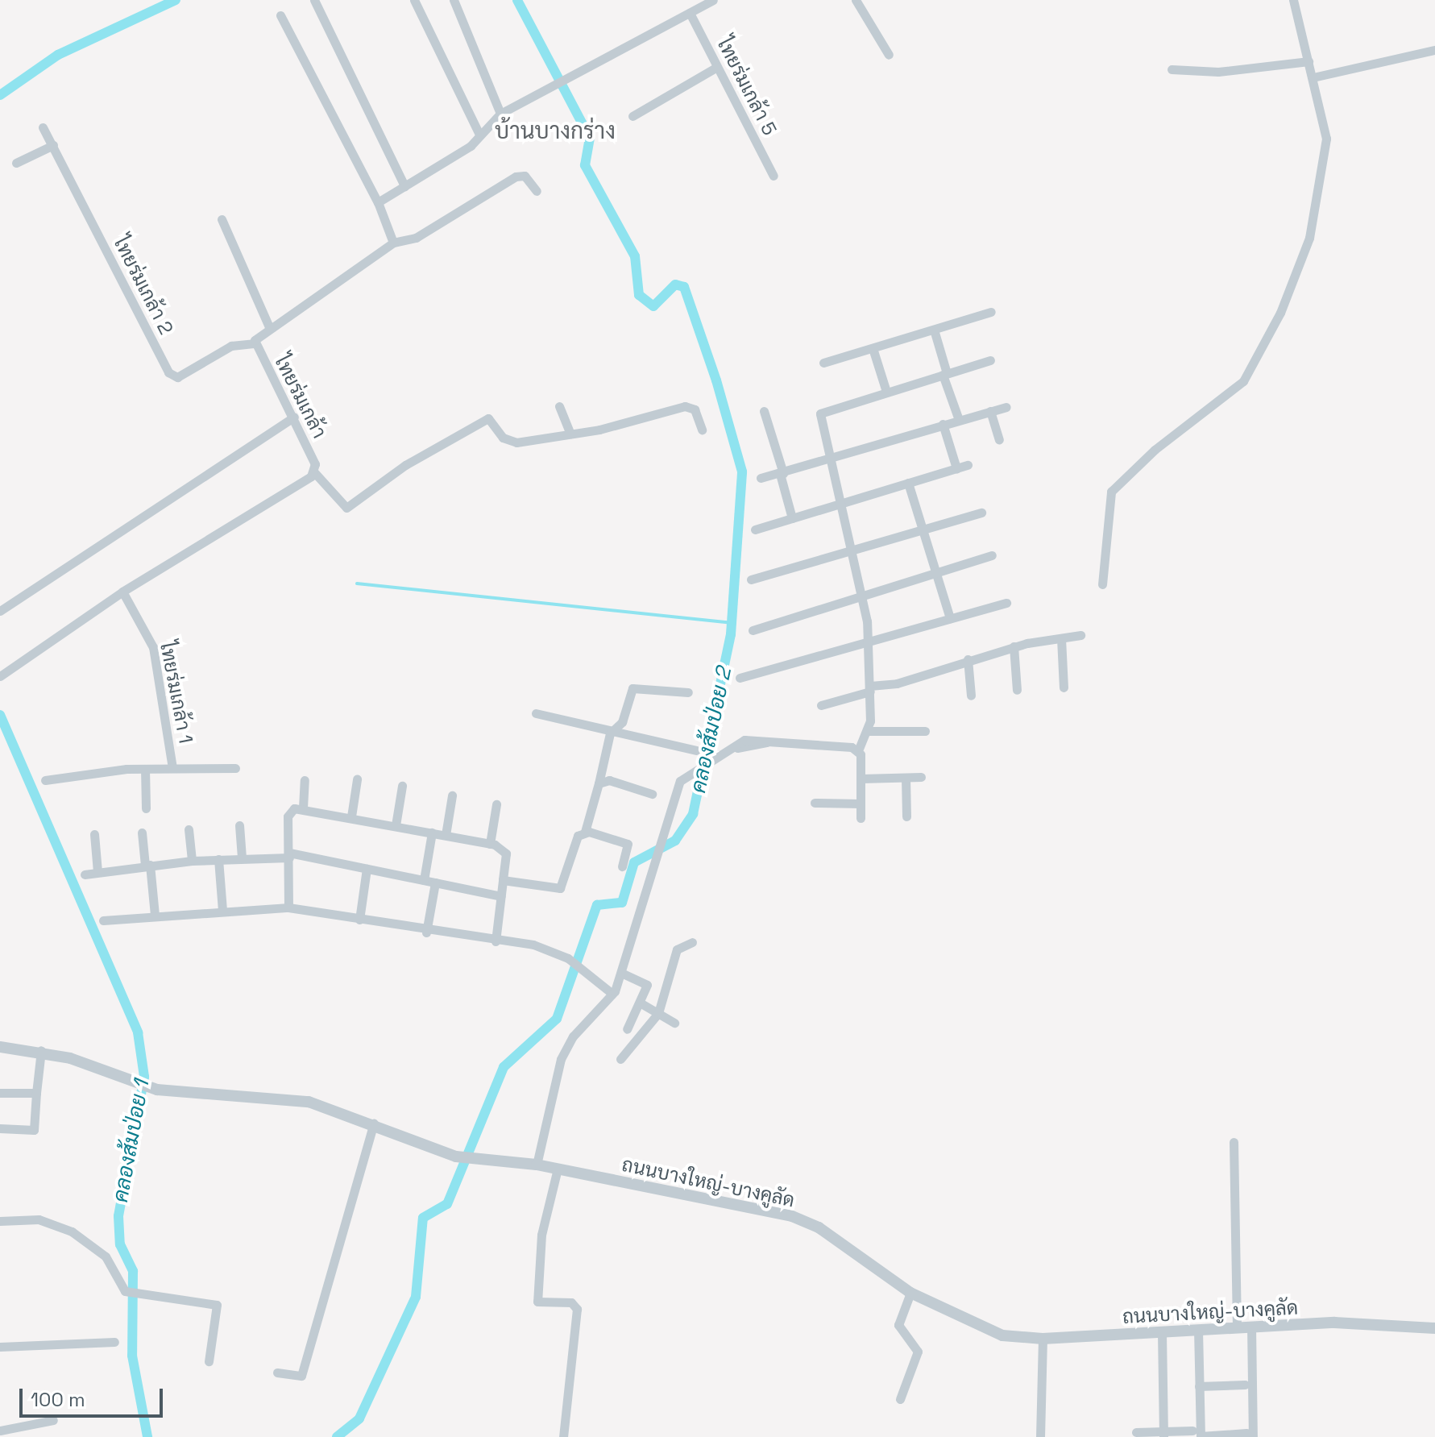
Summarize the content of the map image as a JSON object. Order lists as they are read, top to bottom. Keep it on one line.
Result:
{"streets":{"street":["ไทยร่มเกล้า 5","ไทยร่มเกล้า 2","ไทยร่มเกล้า","ไทยร่มเกล้า 1","ถนนบางใหญ่-บางคูลัด"]},"crossings":[["ไทยร่มเกล้า 2","ไทยร่มเกล้า"]],"districts":["บ้านบางกร่าง"],"water":["คลองส้มป่อย 2","คลองส้มป่อย 1"],"scale_bar":"100 m"}
